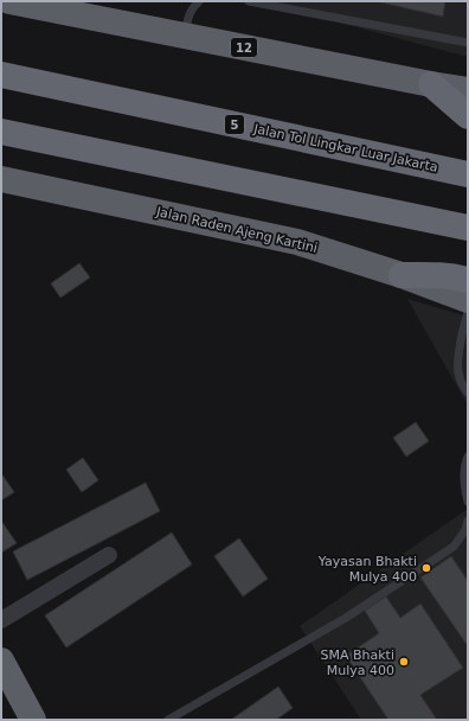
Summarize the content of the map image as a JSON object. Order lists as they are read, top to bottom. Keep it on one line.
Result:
{"streets":{"highway":["12","5","Jalan Tol Lingkar Luar Jakarta","Jalan Raden Ajeng Kartini"]},"places":["Yayasan Bhakti Mulya 400","SMA Bhakti Mulya 400"]}
